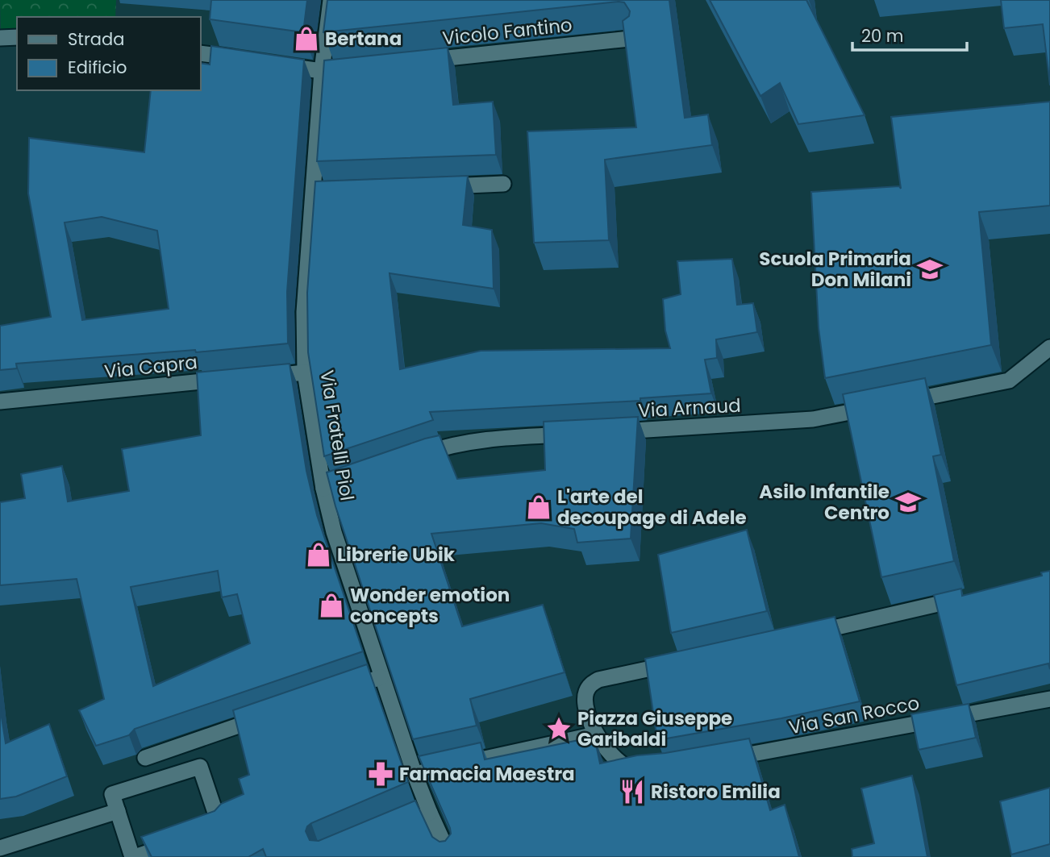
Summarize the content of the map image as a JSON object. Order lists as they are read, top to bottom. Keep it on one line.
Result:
{"streets":{"street":["Vicolo Fantino","Via Capra","Via Arnaud","Via Fratelli Piol","Via San Rocco"]},"places":{"shop":["Bertana","L'arte del decoupage di Adele","Librerie Ubik","Wonder emotion concepts"],"school or university":["Scuola Primaria Don Milani","Asilo Infantile Centro"],"place":["Piazza Giuseppe Garibaldi"],"pharmacy":["Farmacia Maestra"],"restaurant":["Ristoro Emilia"]},"legend":["Strada","Edificio"],"scale_bar":"20 m"}
